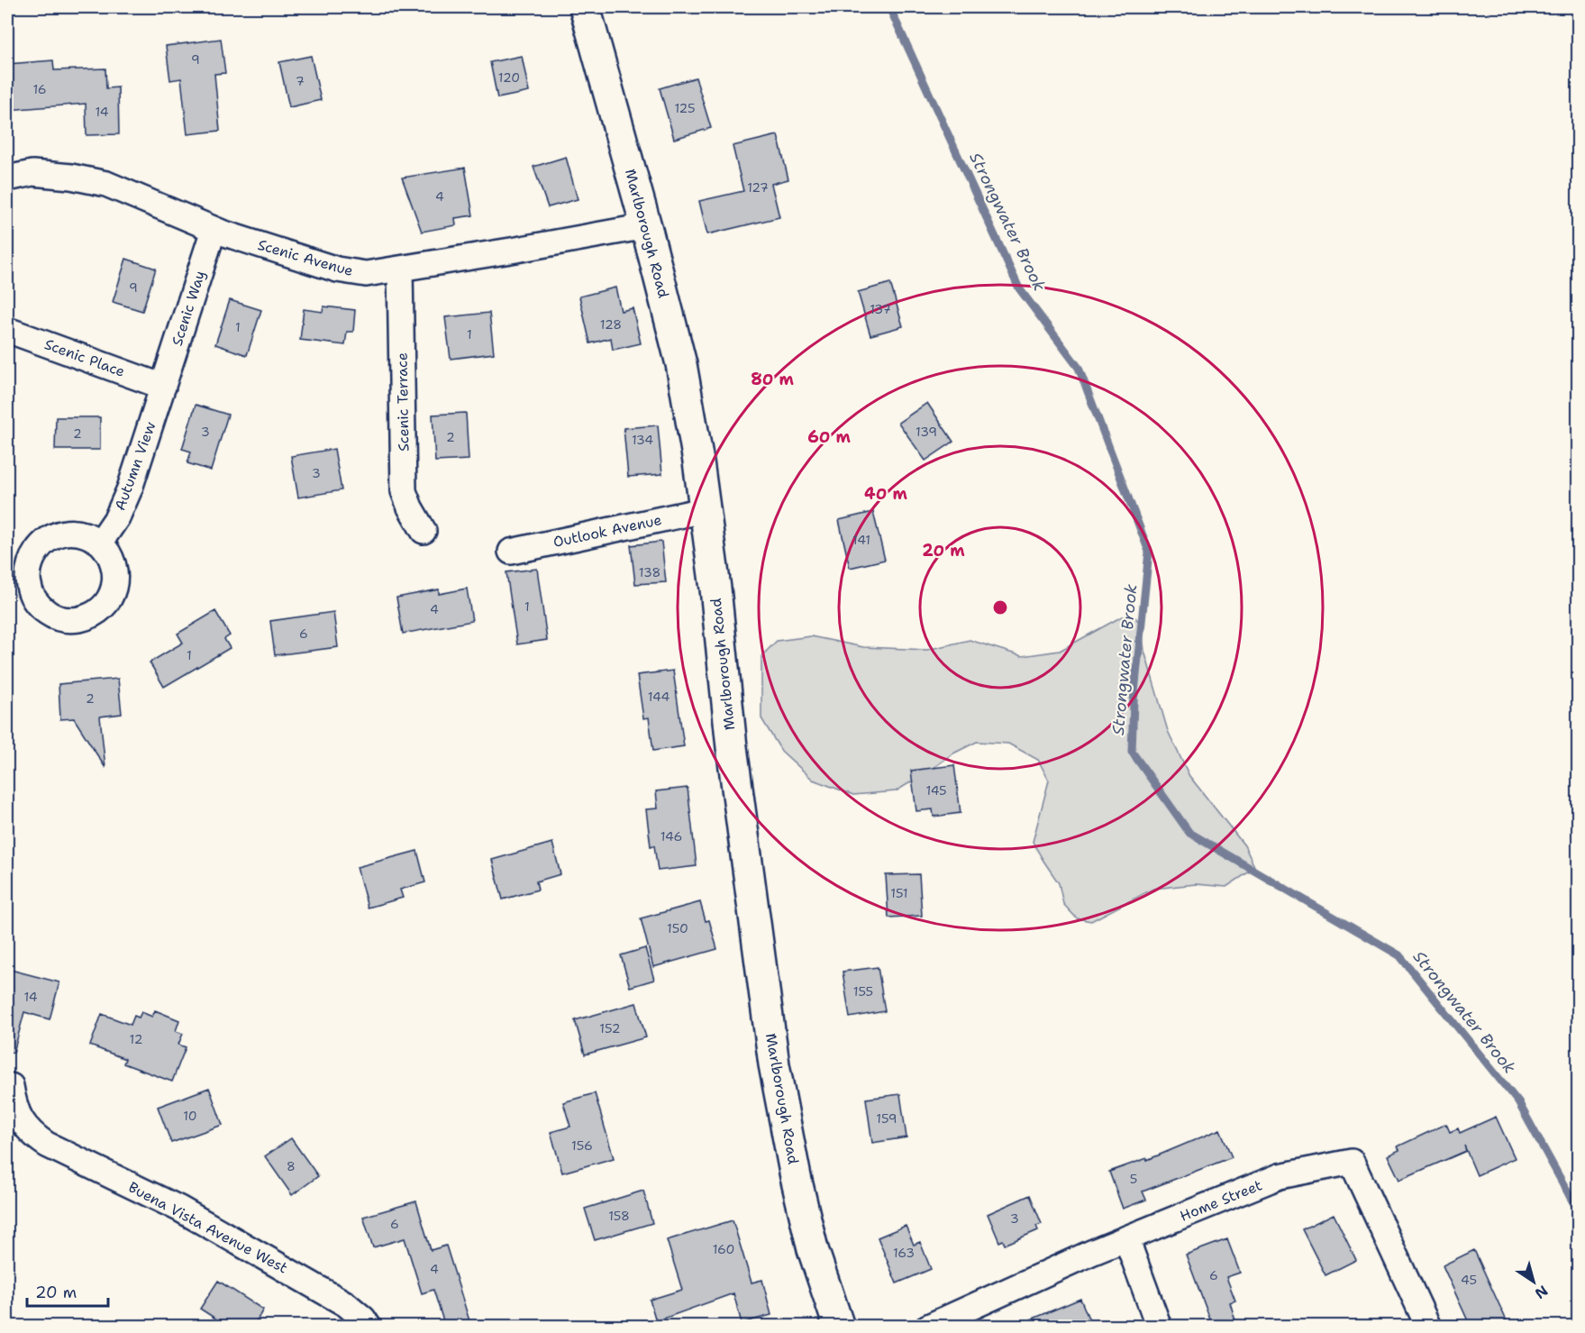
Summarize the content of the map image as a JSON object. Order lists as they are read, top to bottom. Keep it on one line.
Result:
{"streets":{"street":["Marlborough Road","Scenic Avenue","Scenic Way","Scenic Place","Scenic Terrace","Autumn View","Outlook Avenue","Home Street","Buena Vista Avenue West"]},"crossings":[["Marlborough Road","Scenic Avenue"],["Marlborough Road","Outlook Avenue"],["Scenic Avenue","Scenic Way"],["Scenic Avenue","Scenic Terrace"],["Scenic Way","Scenic Place"],["Scenic Way","Autumn View"],["Scenic Place","Autumn View"]],"water":["Strongwater Brook"],"house_numbers":["9","120","7","16","125","14","127","4","9","137","128","1","1","3","139","2","2","134","3","141","138","1","4","6","1","144","2","145","146","151","150","155","14","152","12","10","159","156","8","5","158","3","6","160","163","4","6","45"],"scale_bar":"20 m","north":"bottom right","rings":["80 m","60 m","40 m","20 m"]}
